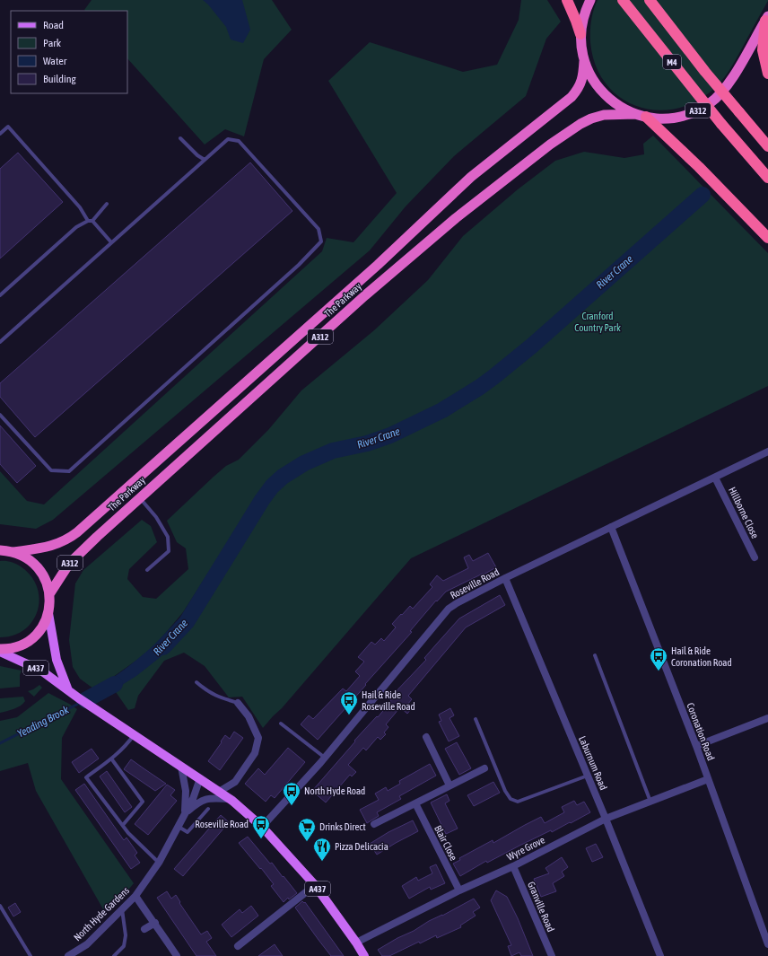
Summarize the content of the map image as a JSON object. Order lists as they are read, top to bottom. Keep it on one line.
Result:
{"streets":{"highway":["M4","A312","The Parkway"],"main road":["A437"],"street":["Hillborne Close","Roseville Road","Coronation Road","Laburnum Road","Blair Close","Wyre Grove","Granville Road","North Hyde Gardens"]},"crossings":[["A312","The Parkway"],["Hillborne Close","Roseville Road"],["Roseville Road","A437"],["Roseville Road","Coronation Road"],["Roseville Road","Laburnum Road"],["A437","Wyre Grove"],["A437","North Hyde Gardens"],["Coronation Road","Wyre Grove"],["Laburnum Road","Wyre Grove"],["Blair Close","Wyre Grove"],["Wyre Grove","Granville Road"]],"water":["River Crane","Yeading Brook"],"parks":["Cranford Country Park"],"places":{"bus stop":["Hail & Ride Coronation Road","Hail & Ride Roseville Road","North Hyde Road","Roseville Road"],"supermarket":["Drinks Direct"],"restaurant":["Pizza Delicacia"]},"legend":["Road","Park","Water","Building"]}
